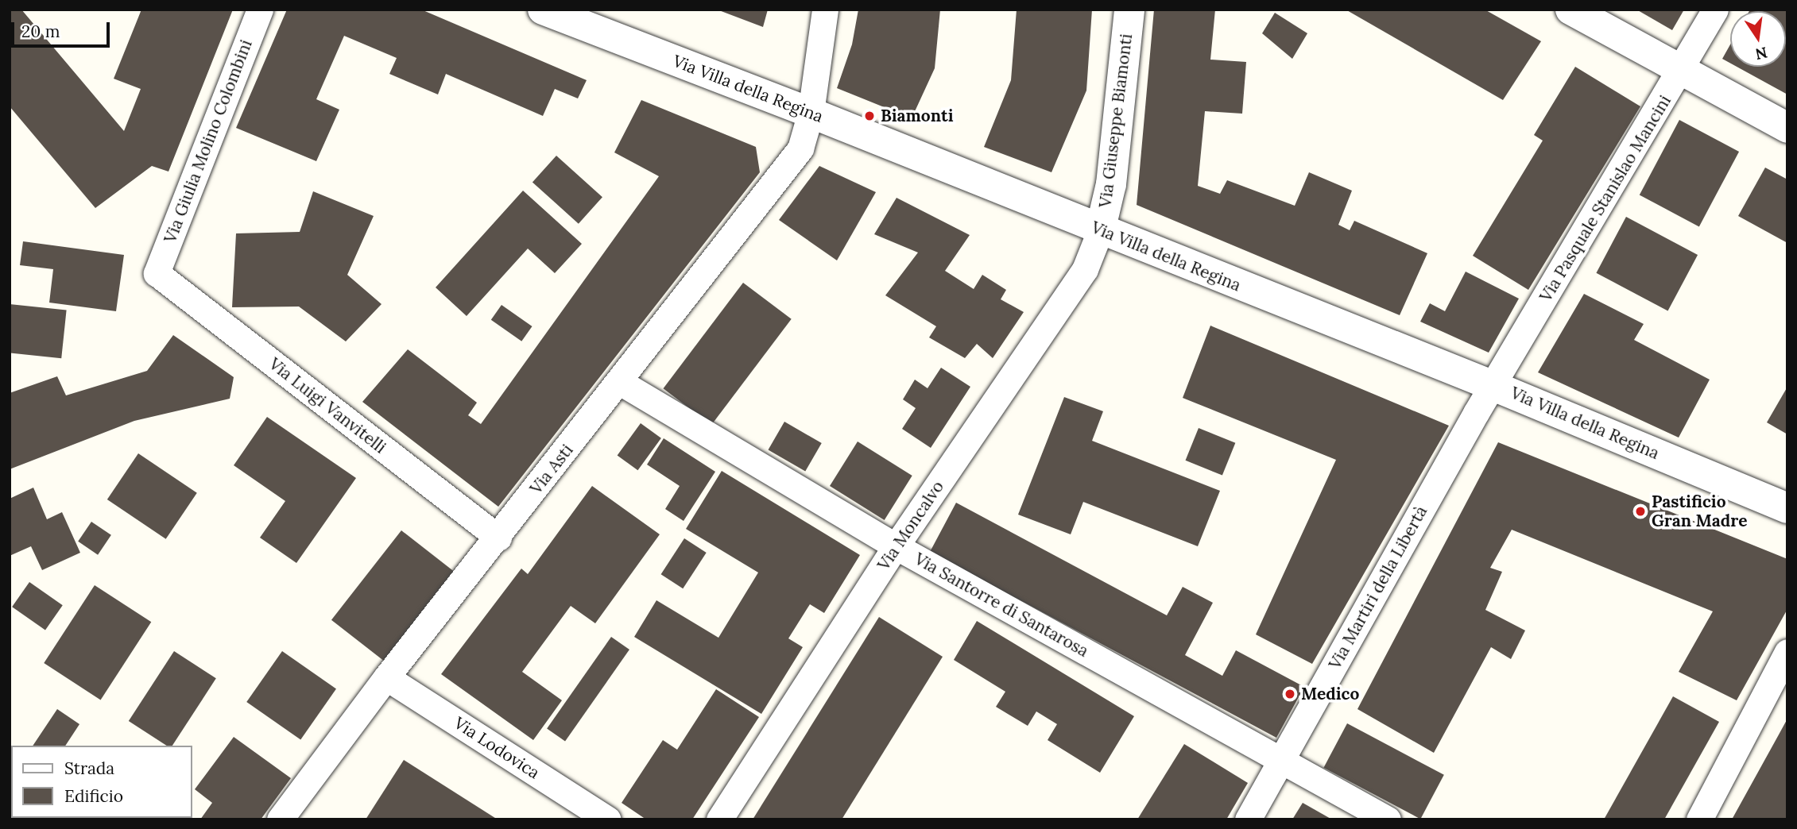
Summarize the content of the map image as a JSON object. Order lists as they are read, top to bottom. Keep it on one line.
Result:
{"streets":{"street":["Via Villa della Regina","Via Giuseppe Biamonti","Via Giulia Molino Colombini","Via Pasquale Stanislao Mancini","Via Luigi Vanvitelli","Via Asti","Via Moncalvo","Via Martiri della Libertà","Via Santorre di Santarosa","Via Lodovica"]},"crossings":[["Via Villa della Regina","Via Giuseppe Biamonti"],["Via Villa della Regina","Via Pasquale Stanislao Mancini"],["Via Villa della Regina","Via Asti"],["Via Villa della Regina","Via Moncalvo"],["Via Villa della Regina","Via Martiri della Libertà"],["Via Giuseppe Biamonti","Via Moncalvo"],["Via Giulia Molino Colombini","Via Luigi Vanvitelli"],["Via Pasquale Stanislao Mancini","Via Martiri della Libertà"],["Via Luigi Vanvitelli","Via Asti"],["Via Asti","Via Santorre di Santarosa"],["Via Asti","Via Lodovica"],["Via Moncalvo","Via Santorre di Santarosa"],["Via Martiri della Libertà","Via Santorre di Santarosa"]],"places":["Biamonti","Pastificio Gran Madre","Medico"],"legend":["Strada","Edificio"],"scale_bar":"20 m","north":"bottom"}
